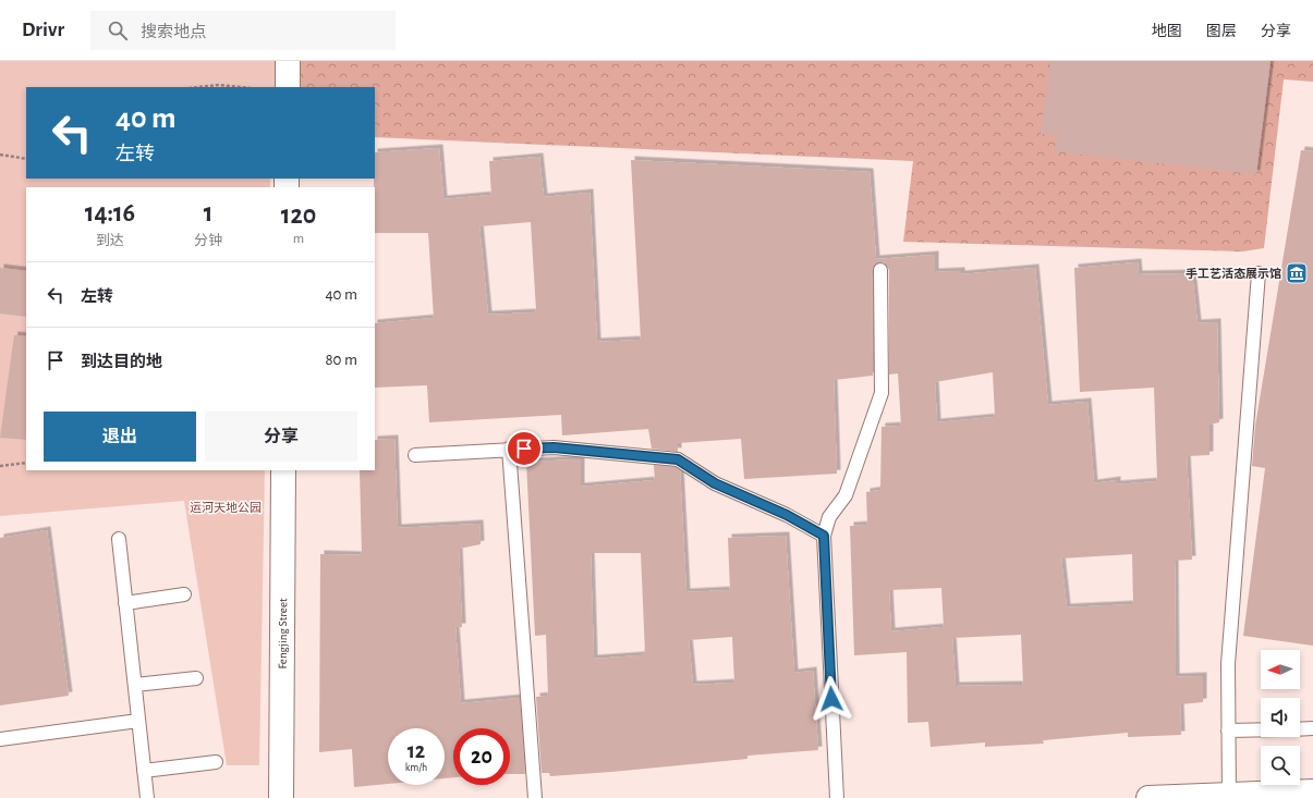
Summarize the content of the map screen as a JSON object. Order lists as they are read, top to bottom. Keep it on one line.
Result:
{"streets":{"street":["Fengjing Street"]},"parks":["运河天地公园"],"places":{"museum":["手工艺活态展示馆"]},"north":"left","page":{"header":"Drivr","search":"搜索地点","nav":["地图","图层","分享"],"turn":["40 m","左转"],"eta":["14:16","到达","1","分钟","120","m"],"list":[{"name":"左转","value":"40 m"},{"name":"到达目的地","value":"80 m"}],"buttons":["退出","分享"],"speed":"12 km/h","limit":"20"}}
